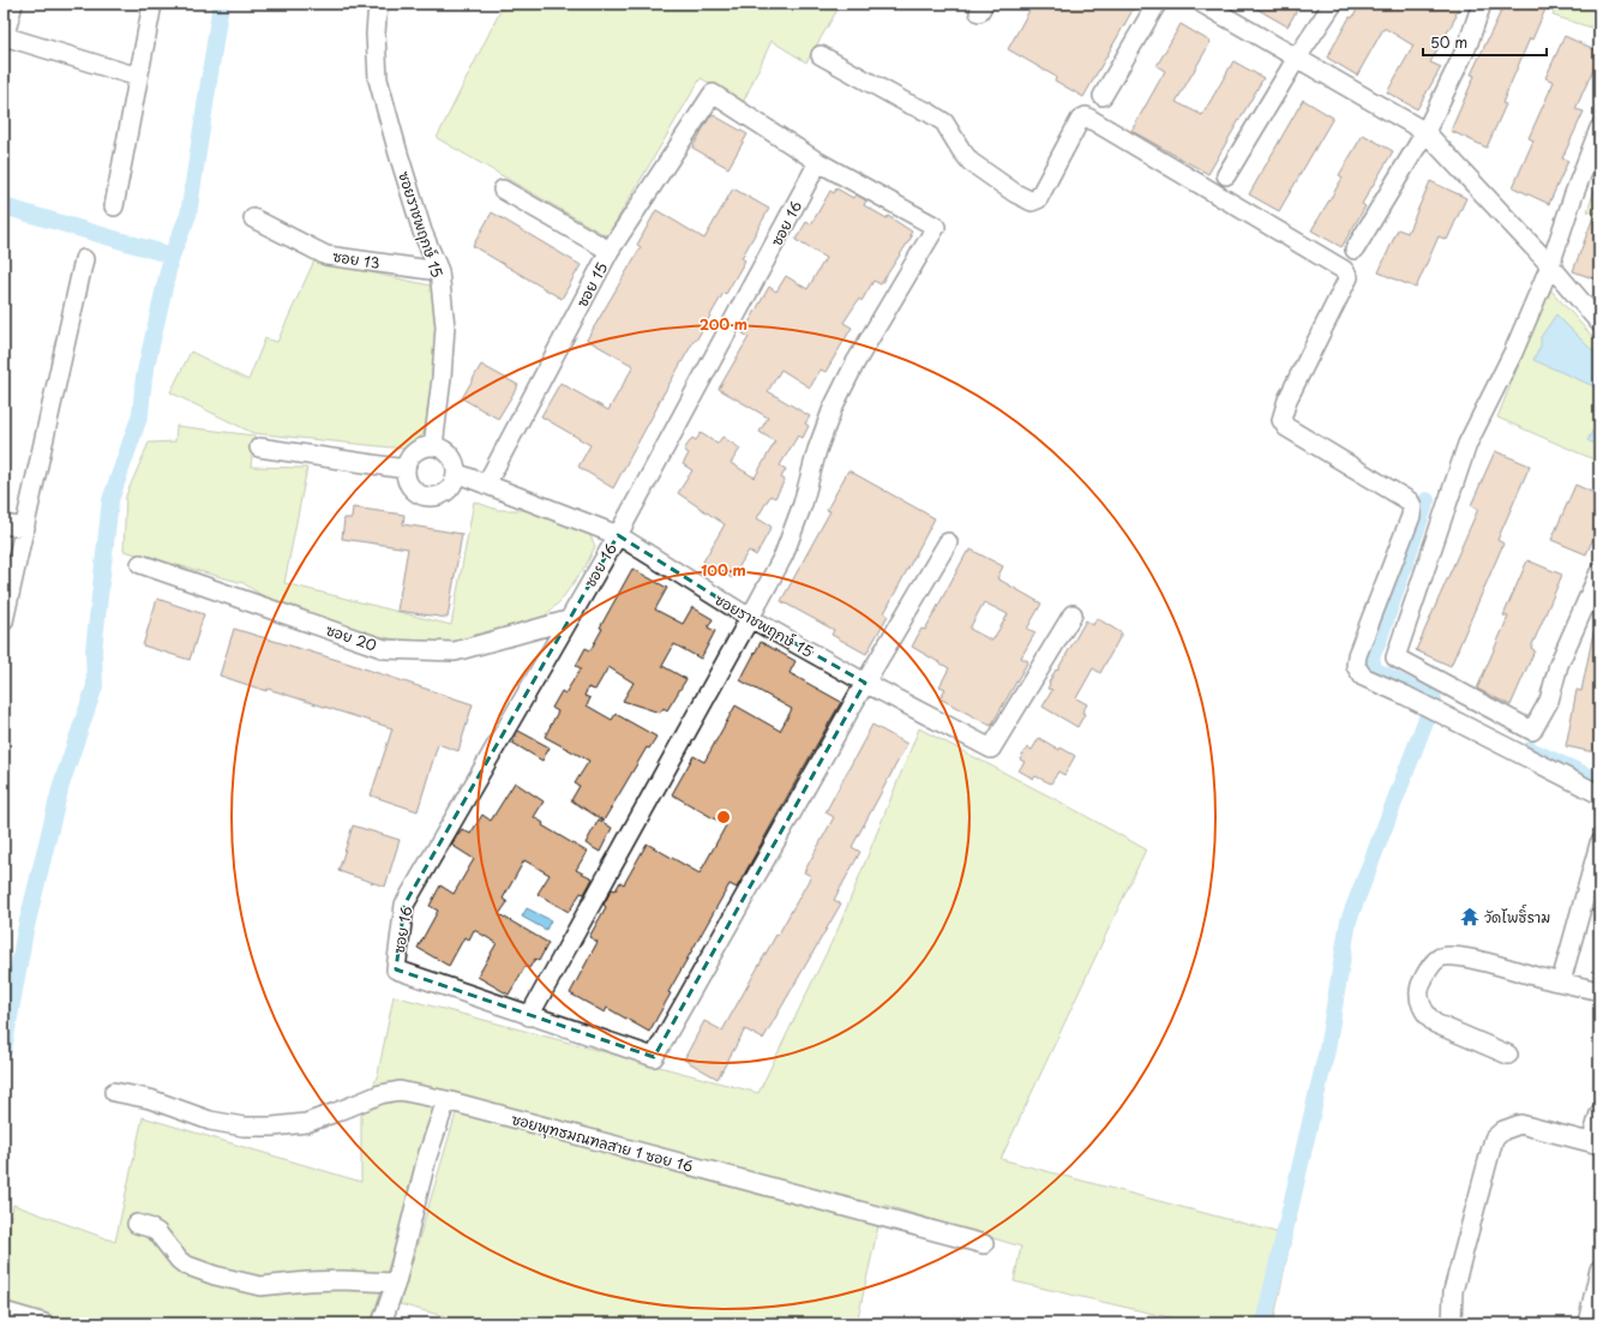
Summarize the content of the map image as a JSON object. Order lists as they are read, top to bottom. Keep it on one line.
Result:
{"streets":{"street":["ซอย 16","ซอยราชพฤกษ์ 15","ซอย 13","ซอย 15","ซอย 20","ซอยพุทธมณฑลสาย 1 ซอย 16"]},"crossings":[["ซอย 16","ซอยราชพฤกษ์ 15"],["ซอย 16","ซอย 15"],["ซอย 16","ซอย 20"],["ซอยราชพฤกษ์ 15","ซอย 13"],["ซอยราชพฤกษ์ 15","ซอย 15"]],"places":{"temple":["วัดโพธิ์ราม"]},"scale_bar":"50 m","rings":["200 m","100 m"]}
